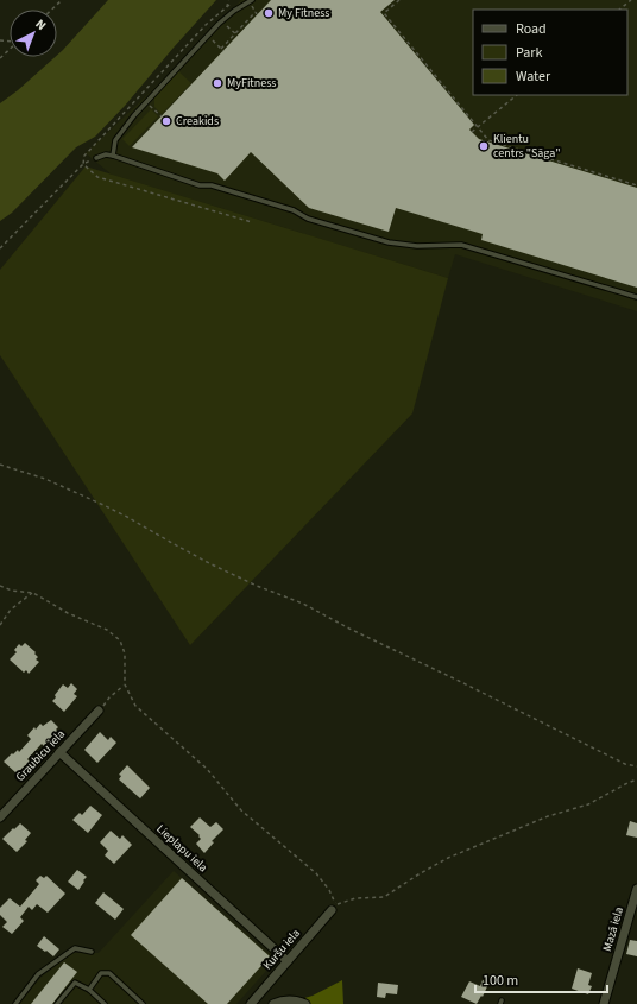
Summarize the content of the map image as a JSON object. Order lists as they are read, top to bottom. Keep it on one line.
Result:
{"streets":{"street":["Graubicu iela","Lieplapu iela","Mazā iela","Kuršu iela"]},"crossings":[["Graubicu iela","Lieplapu iela"],["Lieplapu iela","Kuršu iela"]],"places":["My Fitness","MyFitness","Creakids","Klientu centrs \"Sāga\""],"legend":["Road","Park","Water"],"scale_bar":"100 m","north":"top right"}
